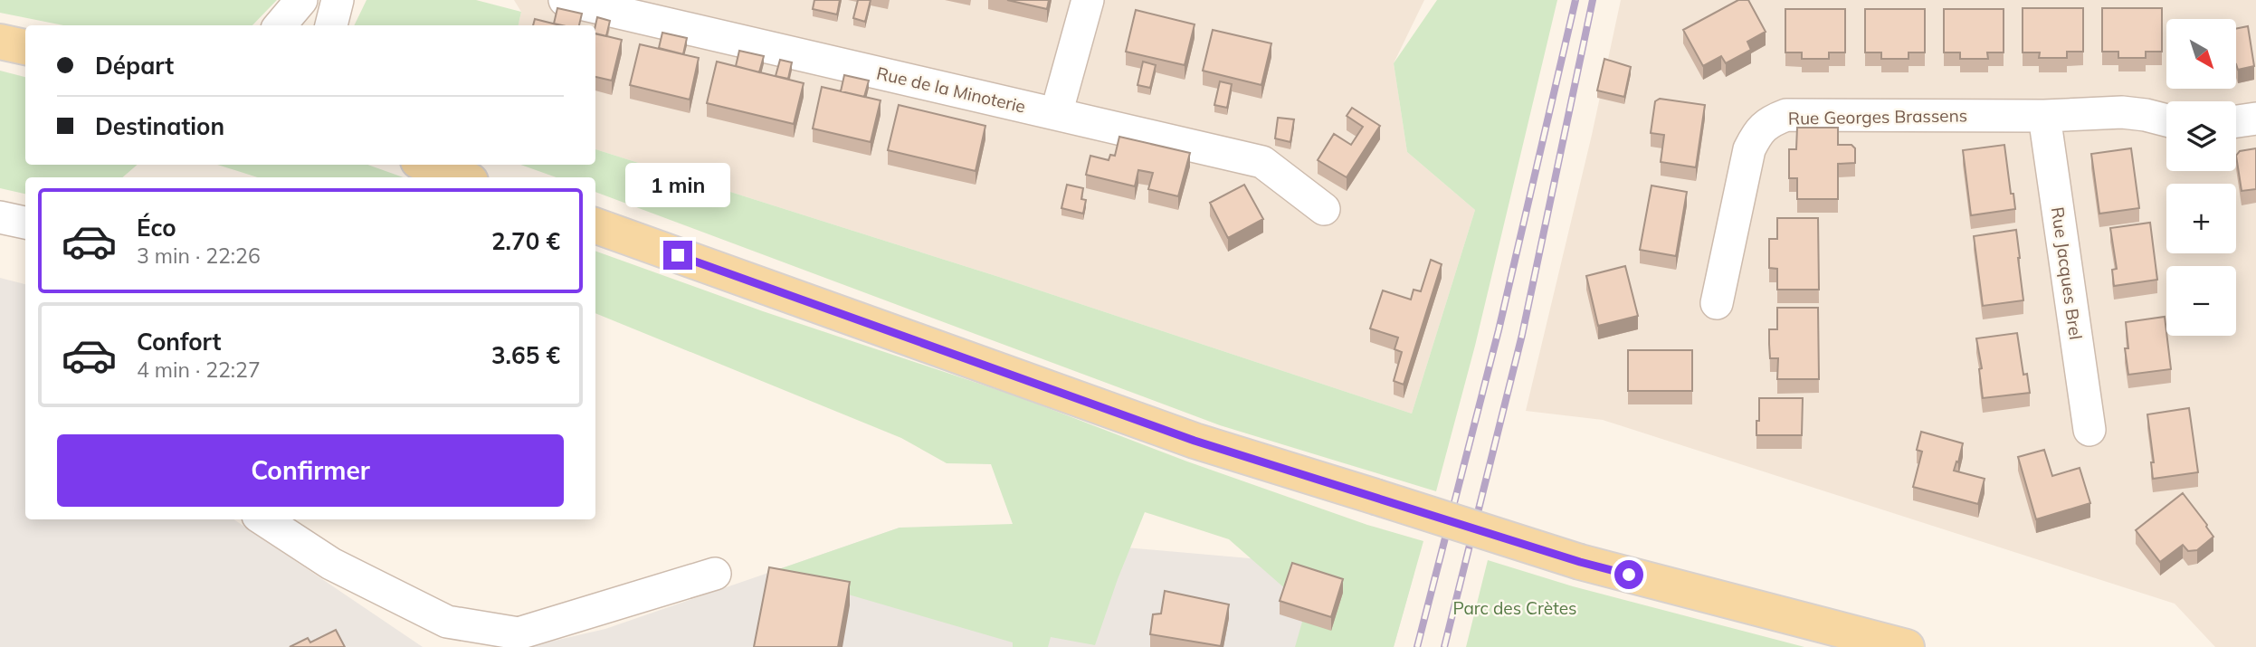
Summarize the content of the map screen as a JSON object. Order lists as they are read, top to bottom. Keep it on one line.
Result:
{"streets":{"street":["Rue de la Minoterie","Rue Georges Brassens","Rue Jacques Brel"]},"crossings":[["Rue Georges Brassens","Rue Jacques Brel"]],"parks":["Parc des Crètes"],"north":"bottom right","page":{"map_buttons":["+","−"],"banner":["Départ","Destination"],"bubble":"1 min","list":[{"name":"Éco","note":"3 min · 22:26","value":"2.70 €"},{"name":"Confort","note":"4 min · 22:27","value":"3.65 €"}],"buttons":"Confirmer"}}
